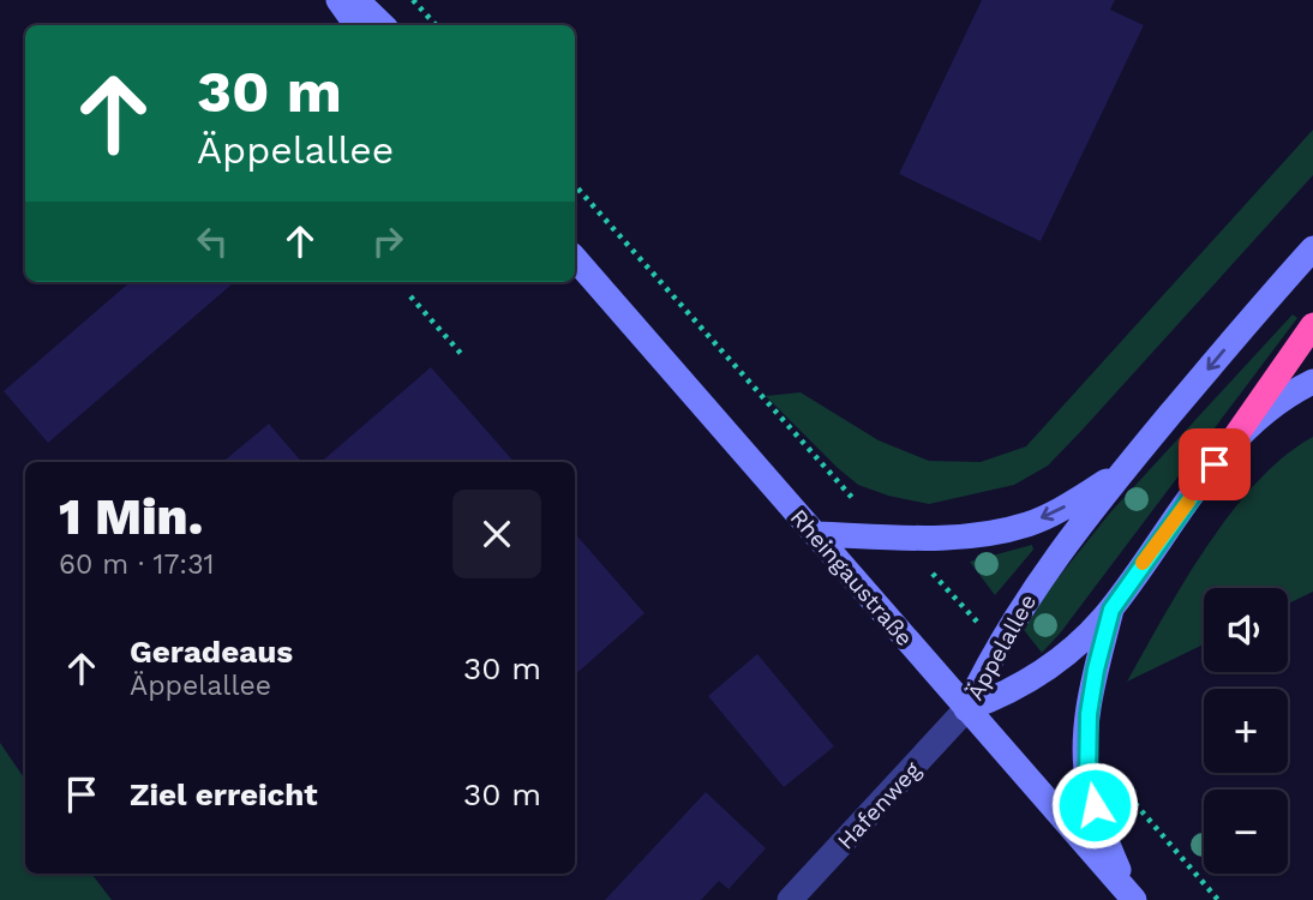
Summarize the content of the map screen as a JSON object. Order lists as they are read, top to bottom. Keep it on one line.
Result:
{"streets":{"main road":["Rheingaustraße","Äppelallee"],"street":["Hafenweg"]},"crossings":[["Rheingaustraße","Äppelallee"],["Rheingaustraße","Hafenweg"],["Äppelallee","Hafenweg"]],"page":{"turn":["30 m","Äppelallee"],"heading":["1 Min.","60 m · 17:31"],"map_buttons":["+","−"],"list":[{"name":"Geradeaus","note":"Äppelallee","value":"30 m"},{"name":"Ziel erreicht","value":"30 m"}]}}
